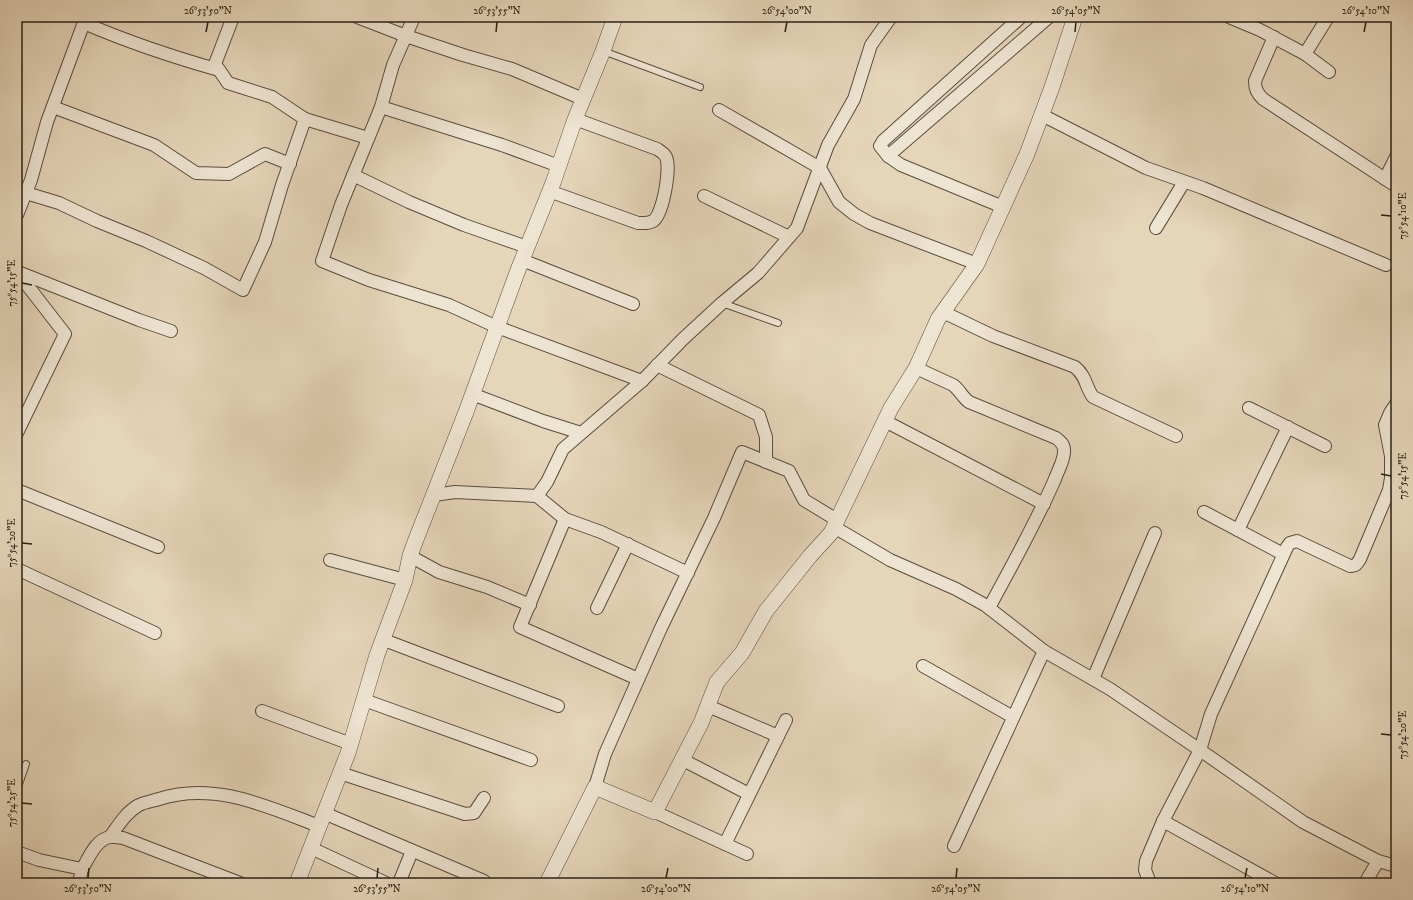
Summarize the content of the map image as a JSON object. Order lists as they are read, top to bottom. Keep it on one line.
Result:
{"coordinates":["26°53'50\"N","26°53'55\"N","26°54'00\"N","26°54'05\"N","26°54'10\"N","75°54'10\"E","75°54'15\"E","75°54'20\"E","75°54'25\"E"]}
